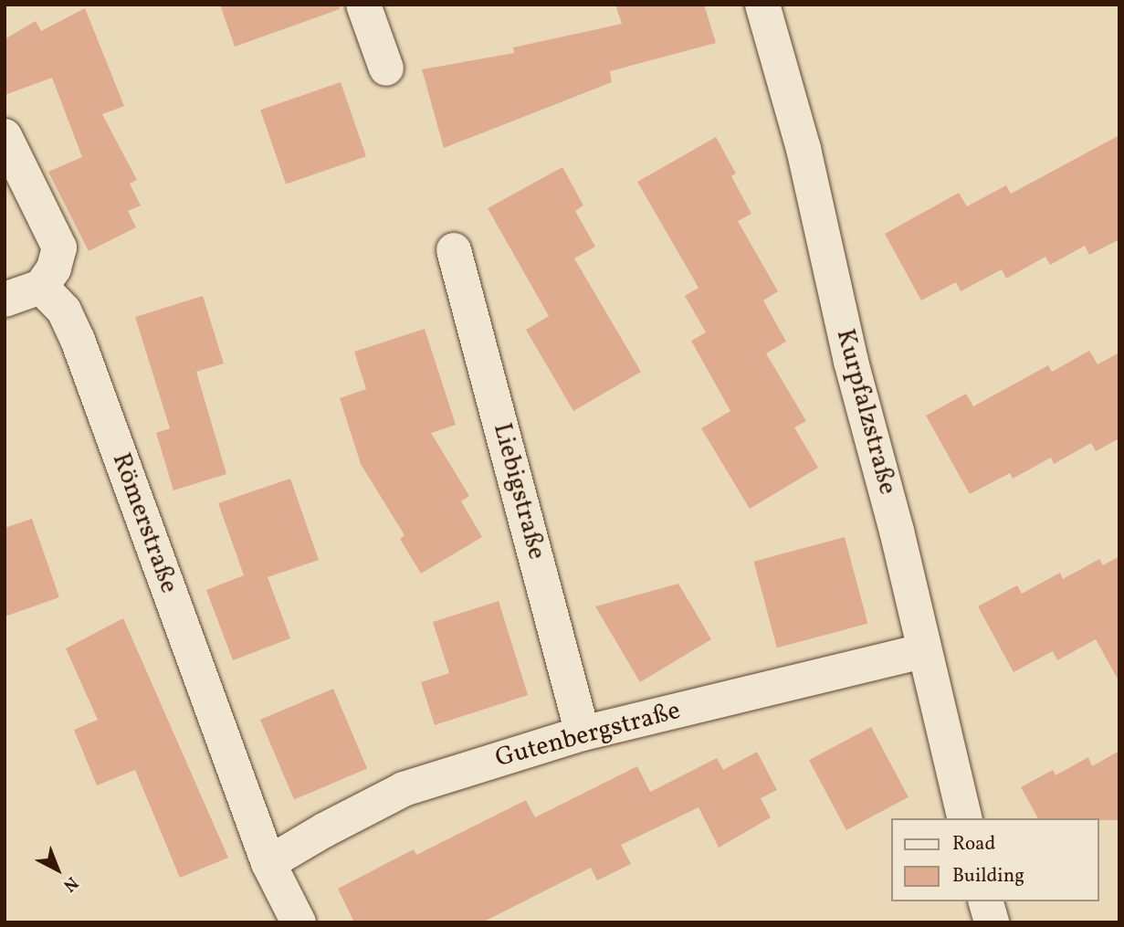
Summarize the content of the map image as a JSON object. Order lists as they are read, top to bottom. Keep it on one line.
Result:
{"streets":{"street":["Kurpfalzstraße","Liebigstraße","Römerstraße","Gutenbergstraße"]},"crossings":[["Kurpfalzstraße","Gutenbergstraße"],["Liebigstraße","Gutenbergstraße"],["Römerstraße","Gutenbergstraße"]],"legend":["Road","Building"],"north":"bottom right"}
